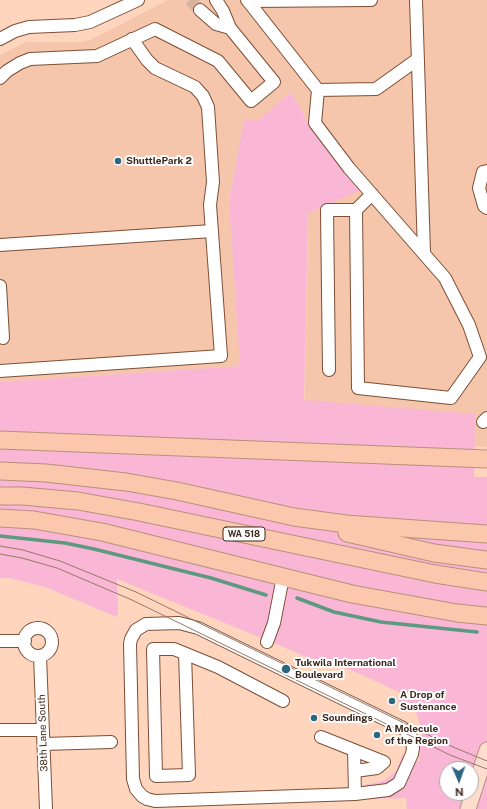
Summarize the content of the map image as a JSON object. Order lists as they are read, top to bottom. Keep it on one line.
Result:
{"streets":{"highway":["WA 518"],"street":["38th Lane South"]},"places":["ShuttlePark 2","Tukwila International Boulevard","A Drop of Sustenance","Soundings","A Molecule of the Region"],"north":"bottom"}
